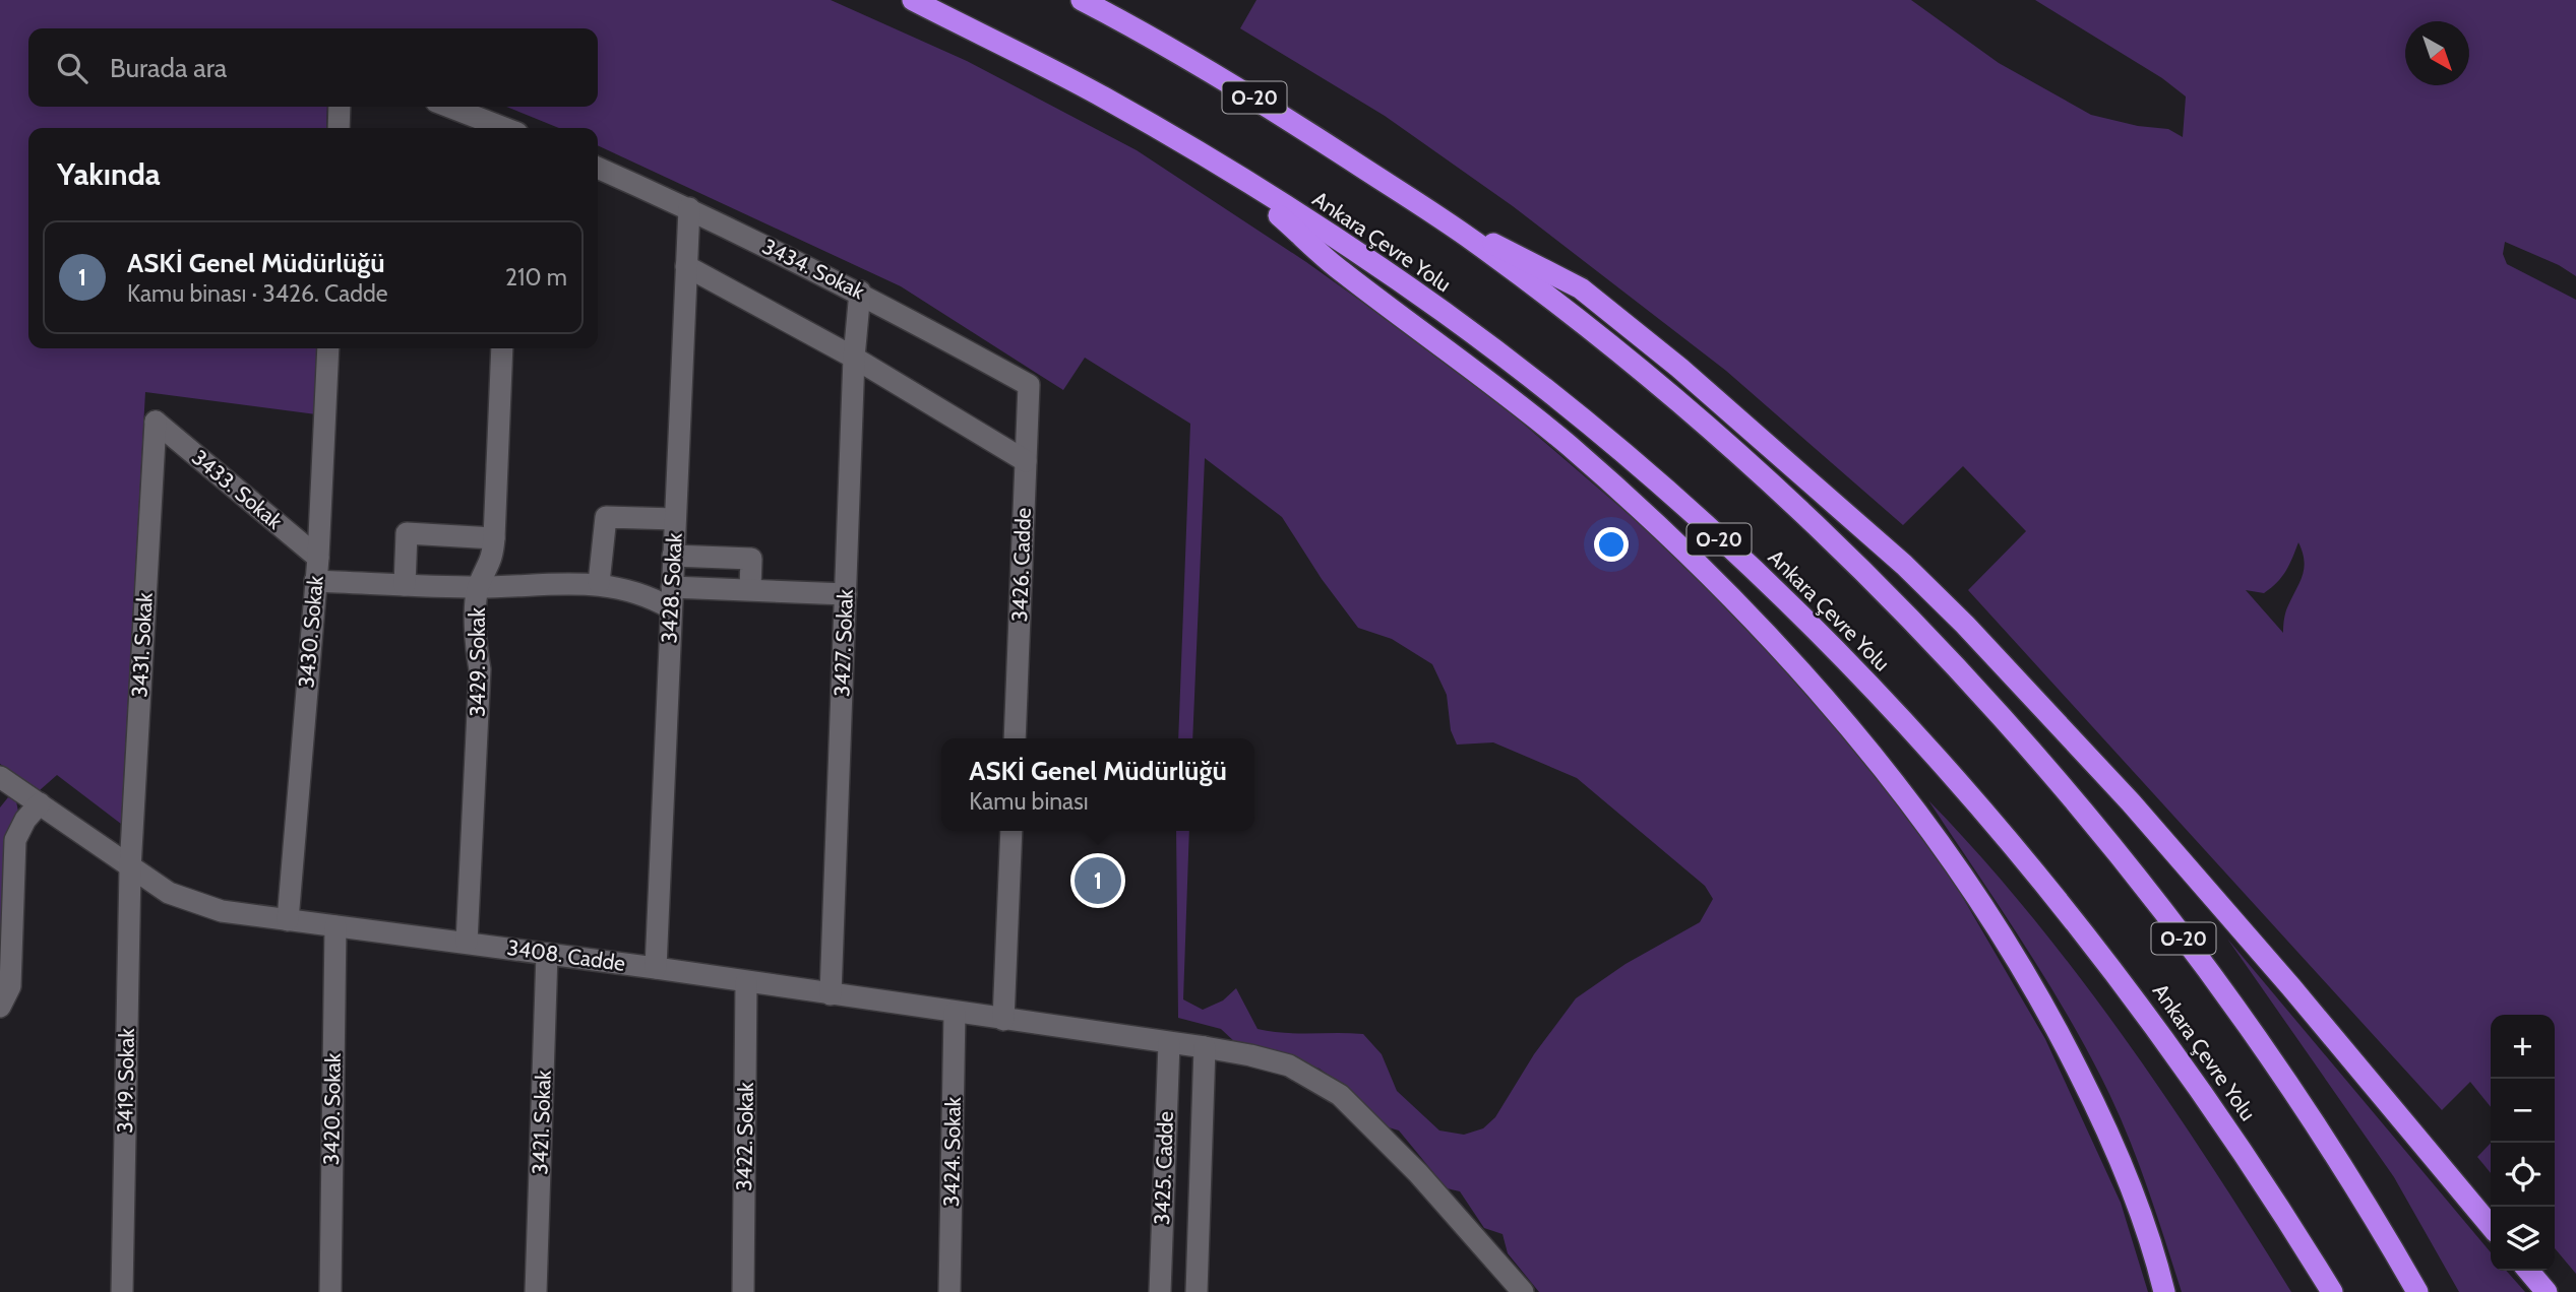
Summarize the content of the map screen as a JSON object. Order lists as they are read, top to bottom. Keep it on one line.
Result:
{"streets":{"highway":["O-20","Ankara Çevre Yolu"],"street":["3434. Sokak","3433. Sokak","3426. Cadde","3428. Sokak","3430. Sokak","3427. Sokak","3431. Sokak","3429. Sokak","3408. Cadde","3419. Sokak","3420. Sokak","3421. Sokak","3422. Sokak","3424. Sokak","3425. Cadde"]},"crossings":[["3434. Sokak","3426. Cadde"],["3434. Sokak","3428. Sokak"],["3434. Sokak","3427. Sokak"],["3433. Sokak","3430. Sokak"],["3433. Sokak","3431. Sokak"],["3428. Sokak","3408. Cadde"],["3430. Sokak","3408. Cadde"],["3427. Sokak","3408. Cadde"],["3431. Sokak","3408. Cadde"],["3431. Sokak","3419. Sokak"],["3429. Sokak","3408. Cadde"],["3408. Cadde","3419. Sokak"],["3408. Cadde","3420. Sokak"],["3408. Cadde","3421. Sokak"],["3408. Cadde","3422. Sokak"],["3408. Cadde","3424. Sokak"],["3408. Cadde","3425. Cadde"]],"north":"bottom right","page":{"search":"Burada ara","heading":"Yakında","list":[{"mark":"1","name":"ASKİ Genel Müdürlüğü","note":"Kamu binası · 3426. Cadde","value":"210 m"}],"popup":["ASKİ Genel Müdürlüğü","Kamu binası"],"pins":"1","map_buttons":["+","−"]}}
